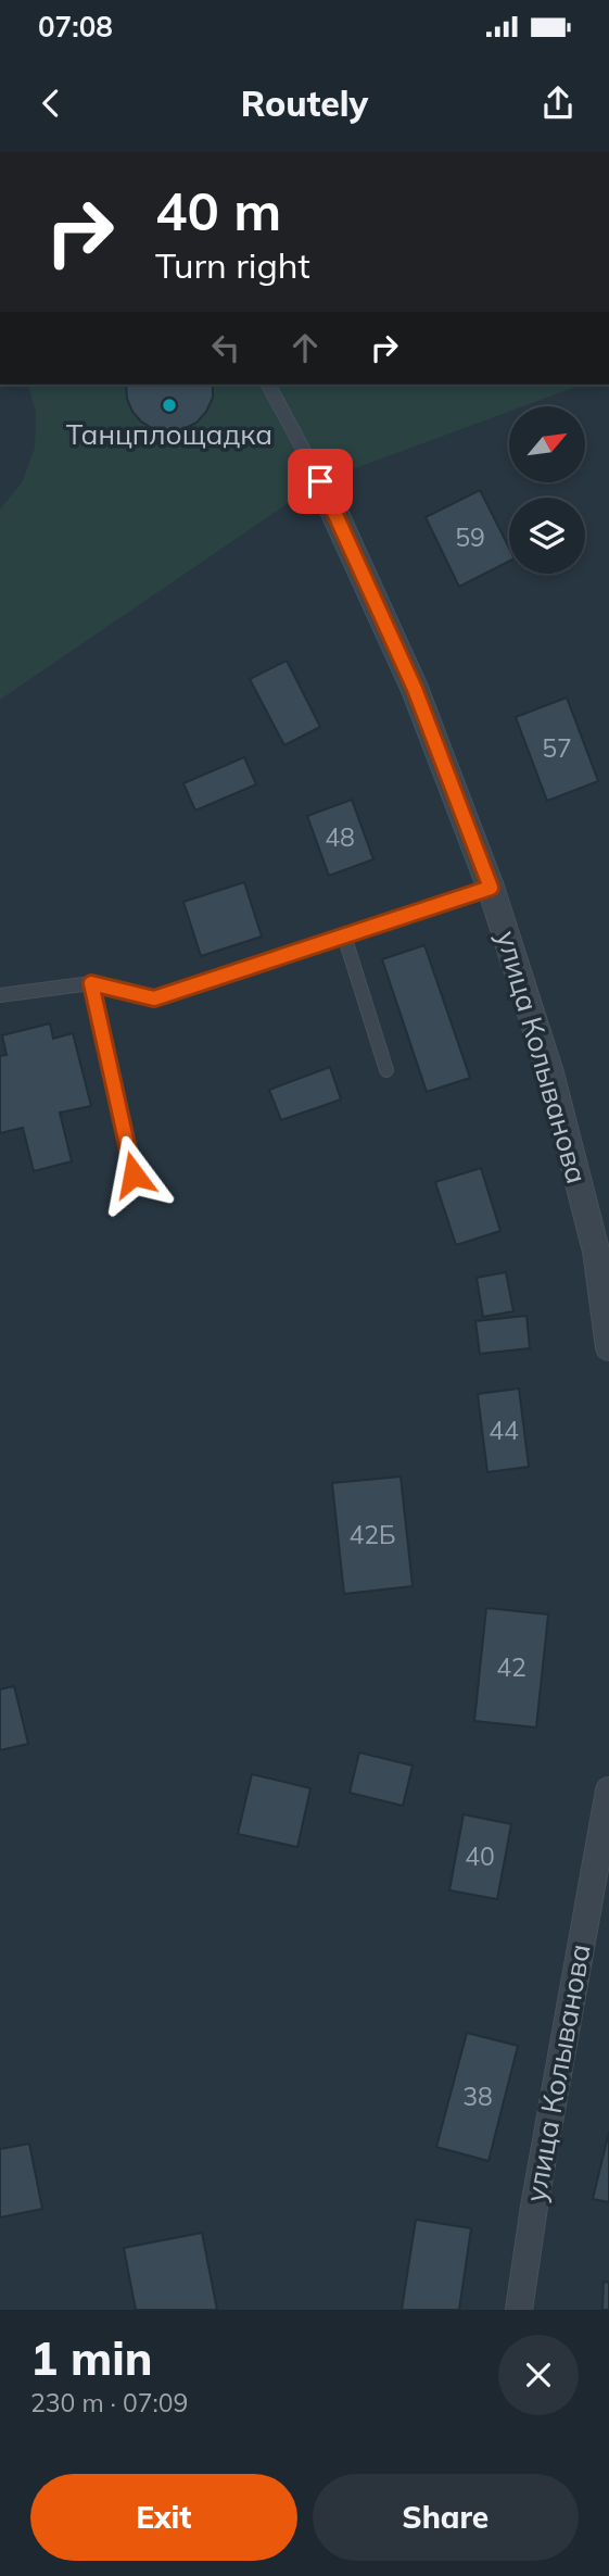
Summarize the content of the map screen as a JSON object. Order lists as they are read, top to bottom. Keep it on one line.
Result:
{"streets":{"street":["улица Колыванова"]},"places":["Танцплощадка"],"house_numbers":["59","57","48","44","42Б","42","40","38"],"north":"top right","page":{"status":"07:08","header":"Routely","turn":["40 m","Turn right"],"heading":["1 min","230 m · 07:09"],"buttons":["Exit","Share"]}}
